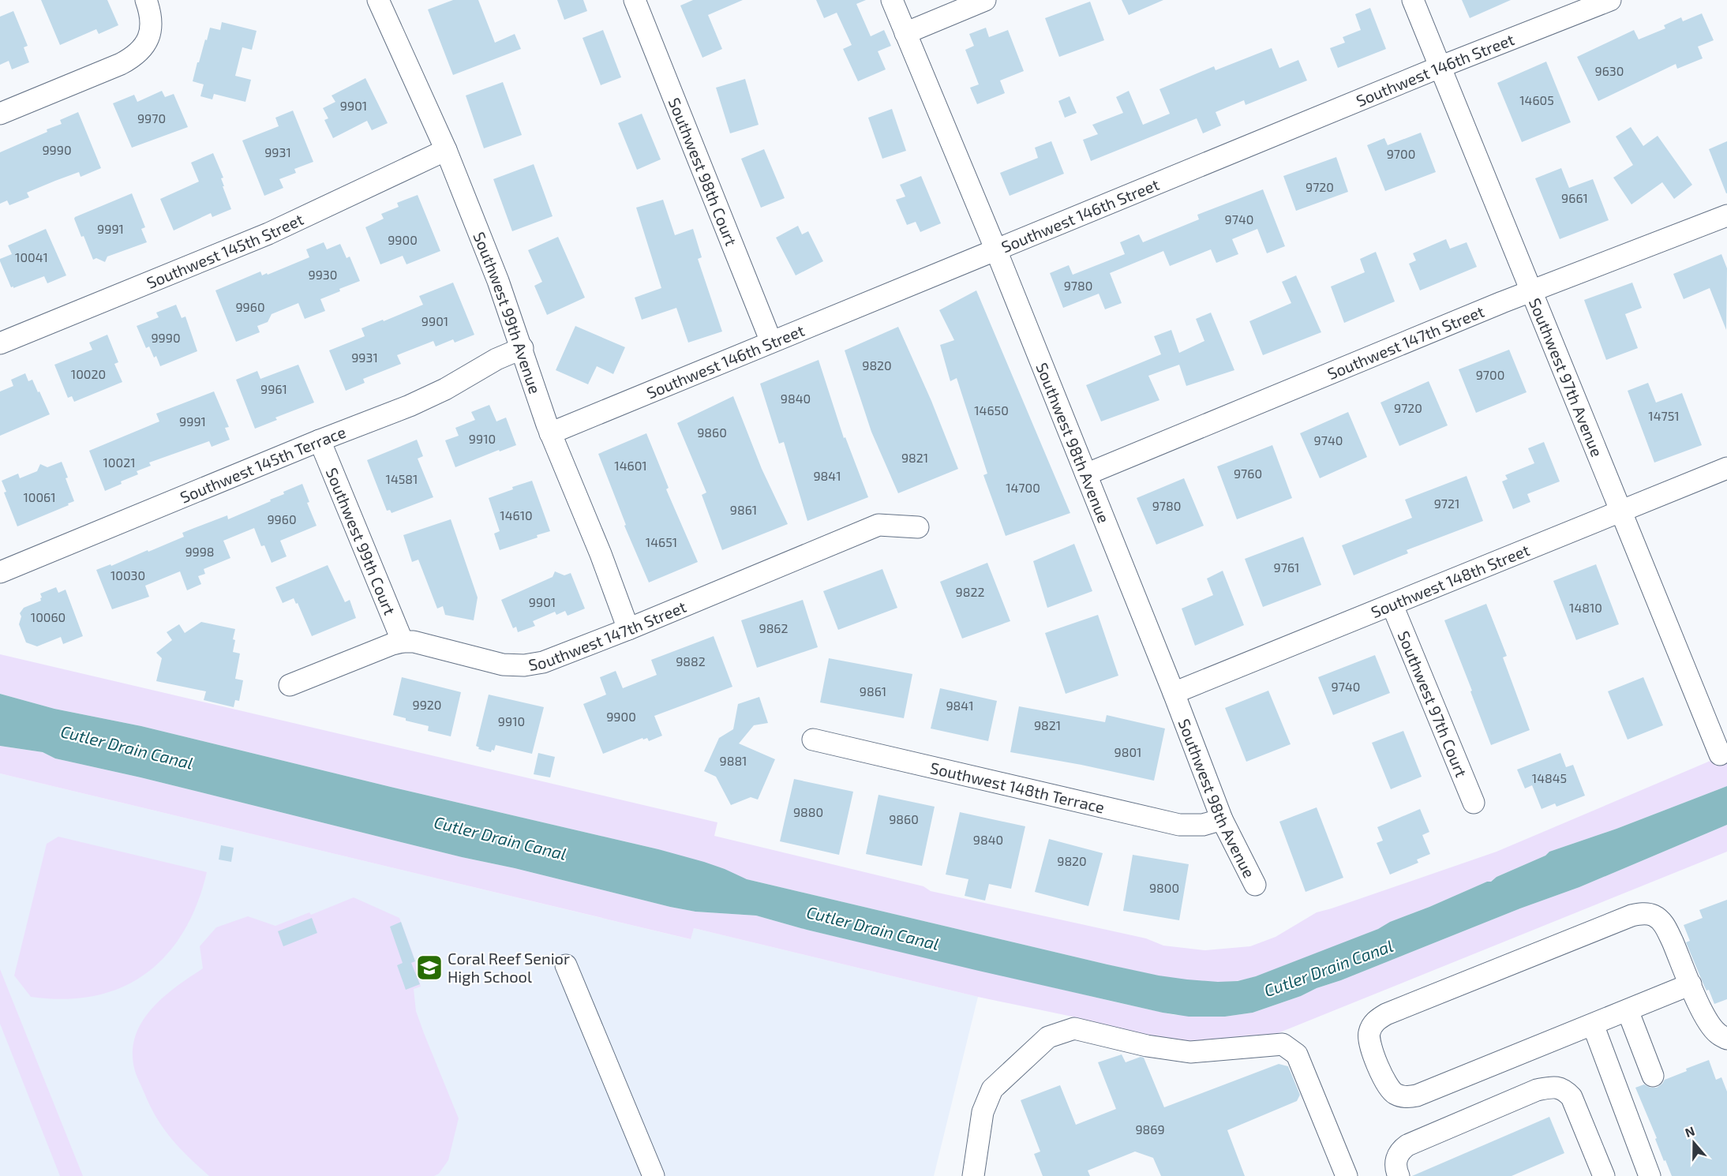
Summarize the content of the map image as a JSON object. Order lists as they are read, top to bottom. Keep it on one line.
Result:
{"streets":{"street":["Southwest 146th Street","Southwest 98th Court","Southwest 145th Street","Southwest 99th Avenue","Southwest 147th Street","Southwest 97th Avenue","Southwest 98th Avenue","Southwest 145th Terrace","Southwest 99th Court","Southwest 148th Street","Southwest 97th Court","Southwest 148th Terrace"]},"crossings":[["Southwest 146th Street","Southwest 98th Court"],["Southwest 146th Street","Southwest 99th Avenue"],["Southwest 146th Street","Southwest 97th Avenue"],["Southwest 146th Street","Southwest 98th Avenue"],["Southwest 145th Street","Southwest 99th Avenue"],["Southwest 99th Avenue","Southwest 147th Street"],["Southwest 99th Avenue","Southwest 145th Terrace"],["Southwest 147th Street","Southwest 97th Avenue"],["Southwest 147th Street","Southwest 98th Avenue"],["Southwest 147th Street","Southwest 99th Court"],["Southwest 97th Avenue","Southwest 148th Street"],["Southwest 98th Avenue","Southwest 148th Street"],["Southwest 98th Avenue","Southwest 148th Terrace"],["Southwest 145th Terrace","Southwest 99th Court"],["Southwest 148th Street","Southwest 97th Court"]],"water":["Cutler Drain Canal"],"places":{"school or university":["Coral Reef Senior High School"]},"house_numbers":["9630","14605","9901","9970","9990","9931","9700","9720","9661","9740","9991","9900","10041","9930","9780","9960","9901","9990","9931","9820","10020","9700","9961","9840","9720","14650","14751","9991","9860","9910","9740","9821","10021","14601","9760","9841","14581","14700","10061","9721","9780","9861","14610","9960","14651","9998","9761","10030","9822","9901","14810","10060","9862","9882","9740","9861","9920","9841","9900","9910","9821","9801","9881","14845","9880","9860","9840","9820","9800","9869"],"north":"top"}
